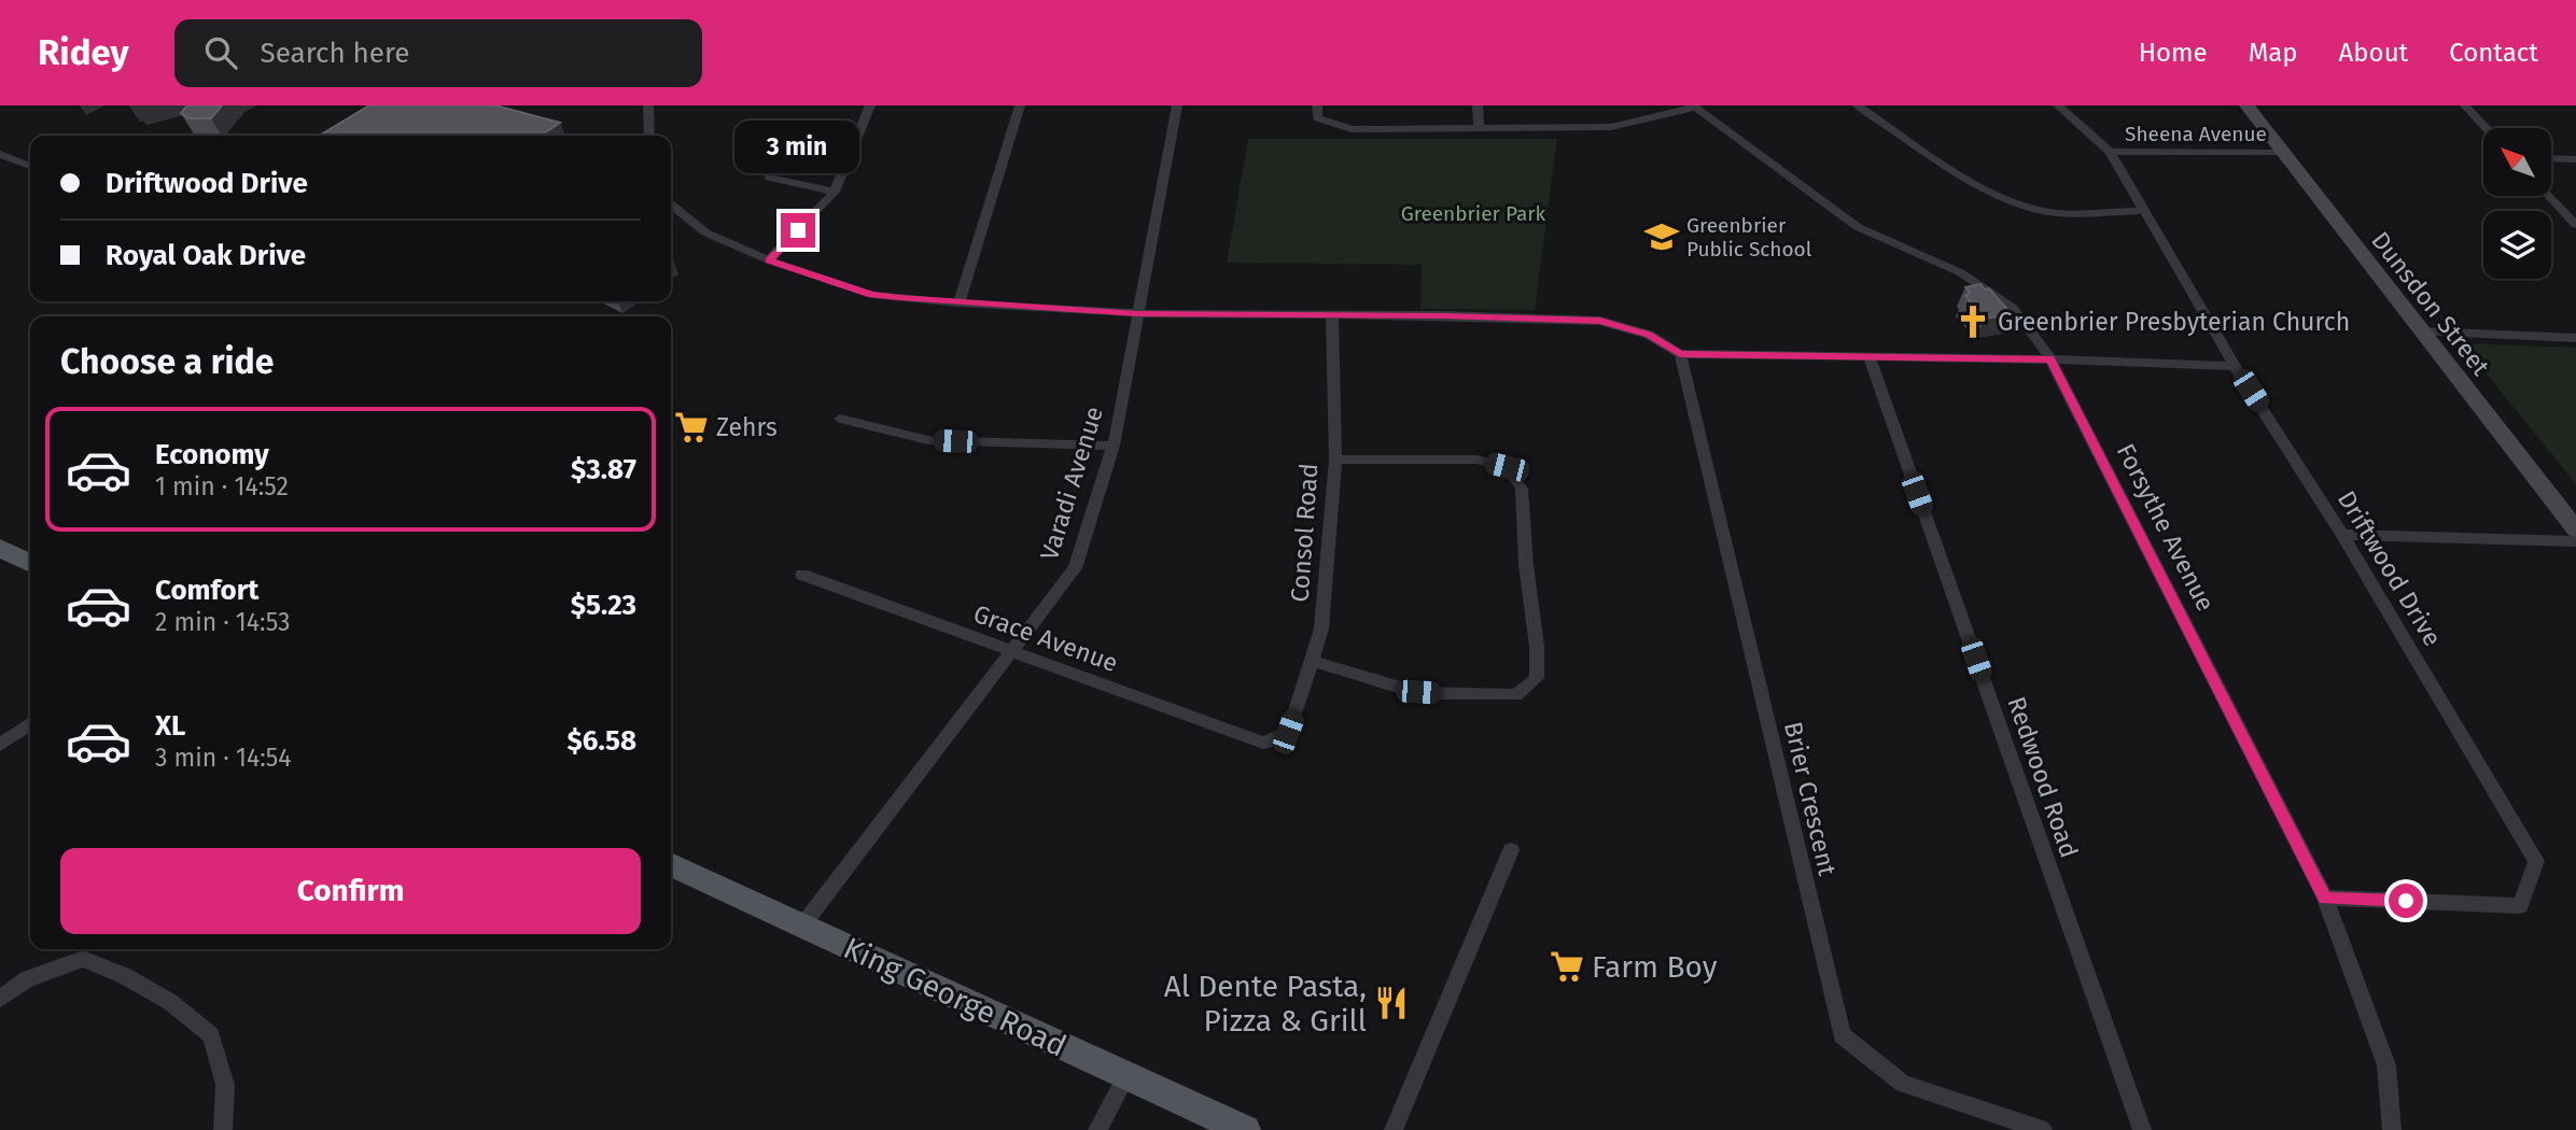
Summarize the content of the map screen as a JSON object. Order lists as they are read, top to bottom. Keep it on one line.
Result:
{"streets":{"main road":["Dunsdon Street","King George Road"],"street":["Sheena Avenue","Varadi Avenue","Forsythe Avenue","Consol Road","Driftwood Drive","Grace Avenue","Redwood Road","Brier Crescent"]},"crossings":[["Sheena Avenue","Dunsdon Street"],["Sheena Avenue","Driftwood Drive"],["Varadi Avenue","Grace Avenue"],["Varadi Avenue","King George Road"],["Forsythe Avenue","Driftwood Drive"],["Consol Road","Grace Avenue"]],"parks":["Greenbrier Park"],"places":{"school or university":["Greenbrier Public School"],"church":["Greenbrier Presbyterian Church"],"supermarket":["Zehrs","Farm Boy"],"restaurant":["Al Dente Pasta, Pizza & Grill"]},"north":"top left","page":{"header":"Ridey","search":"Search here","nav":["Home","Map","About","Contact"],"bubble":"3 min","banner":["Driftwood Drive","Royal Oak Drive"],"heading":"Choose a ride","list":[{"name":"Economy","note":"1 min · 14:52","value":"$3.87"},{"name":"Comfort","note":"2 min · 14:53","value":"$5.23"},{"name":"XL","note":"3 min · 14:54","value":"$6.58"}],"buttons":"Confirm"}}
